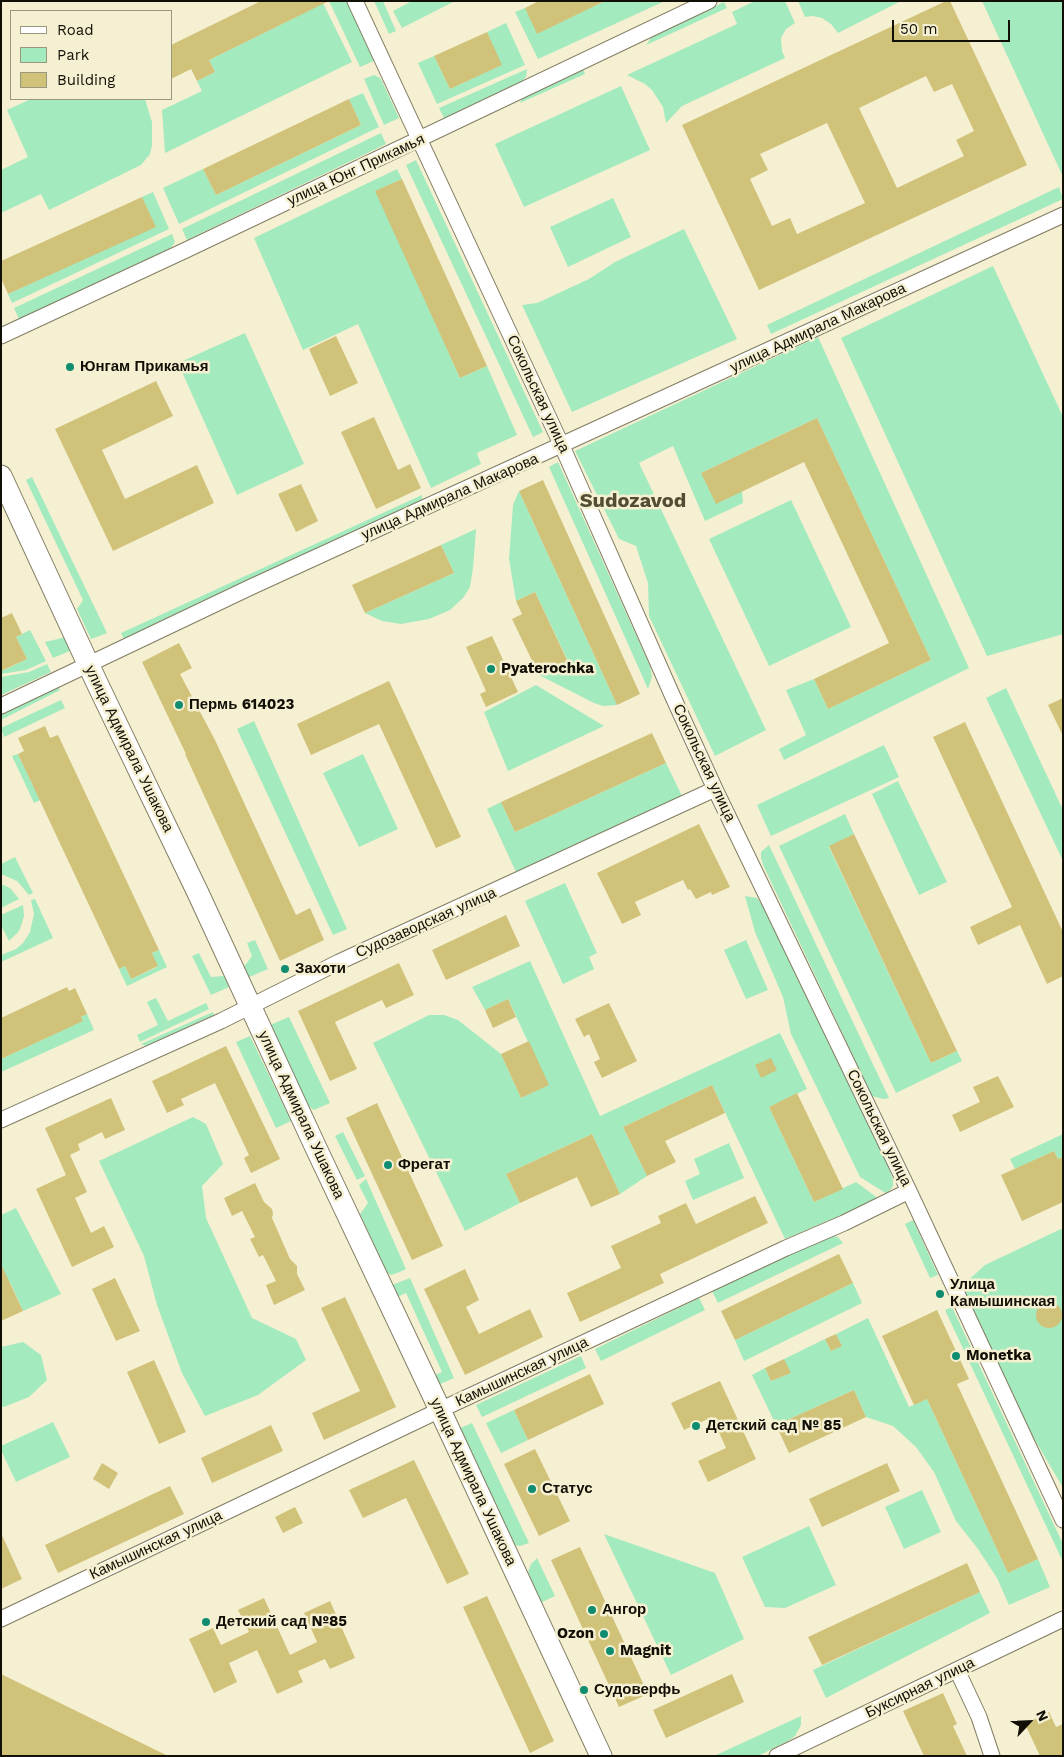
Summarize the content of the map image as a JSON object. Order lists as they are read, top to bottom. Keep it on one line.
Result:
{"streets":{"street":["улица Юнг Прикамья","улица Адмирала Макарова","Сокольская улица","улица Адмирала Ушакова","Судозаводская улица","Камышинская улица","Буксирная улица"]},"crossings":[["улица Юнг Прикамья","Сокольская улица"],["улица Адмирала Макарова","Сокольская улица"],["улица Адмирала Макарова","улица Адмирала Ушакова"],["Сокольская улица","Судозаводская улица"],["Сокольская улица","Камышинская улица"],["улица Адмирала Ушакова","Судозаводская улица"],["улица Адмирала Ушакова","Камышинская улица"]],"districts":["Sudozavod"],"places":["Юнгам Прикамья","Pyaterochka","Пермь 614023","Захоти","Фрегат","Улица Камышинская","Monetka","Детский сад № 85","Статус","Ангор","Детский сад №85","Ozon","Magnit","Судоверфь"],"legend":["Road","Park","Building"],"scale_bar":"50 m","north":"top right"}
